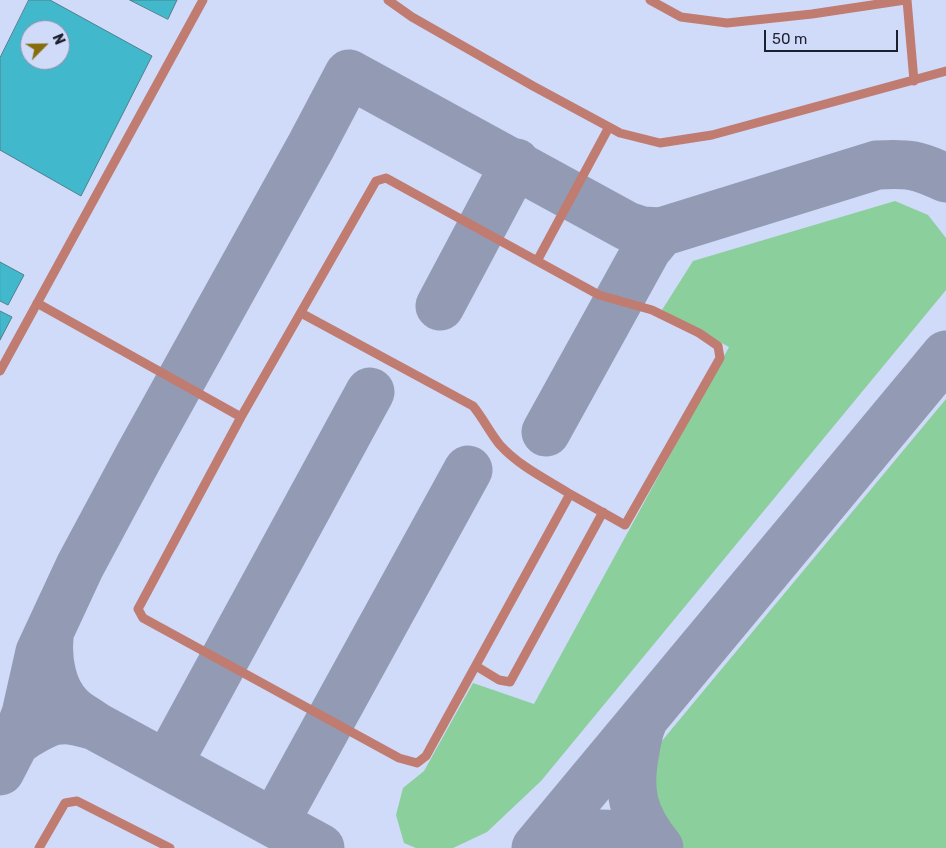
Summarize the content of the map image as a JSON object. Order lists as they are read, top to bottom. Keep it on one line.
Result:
{"scale_bar":"50 m","north":"top right"}
